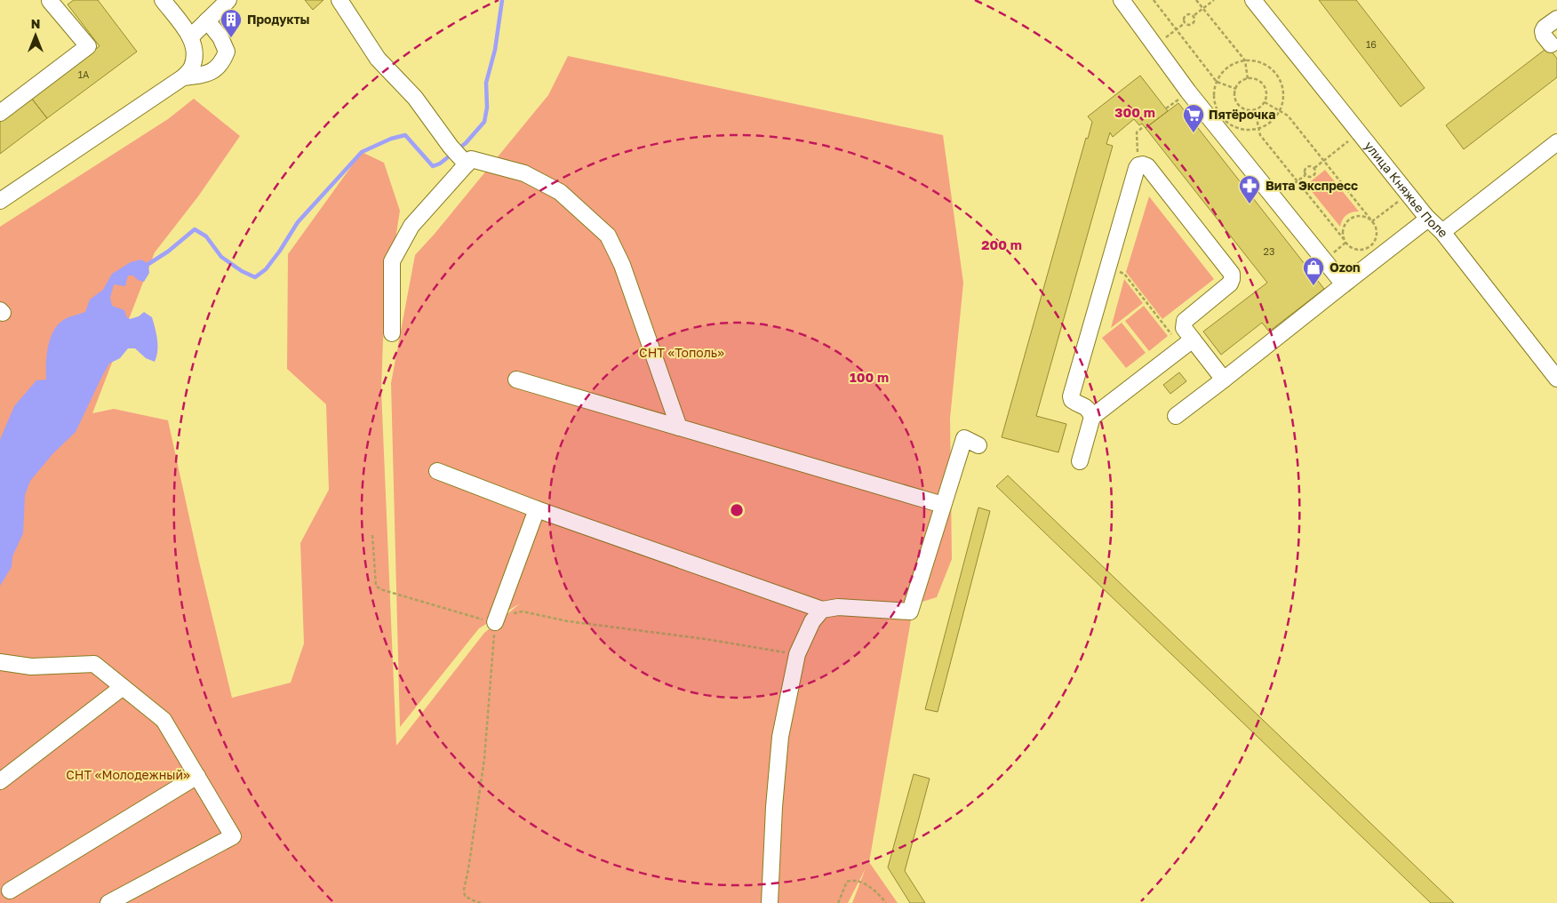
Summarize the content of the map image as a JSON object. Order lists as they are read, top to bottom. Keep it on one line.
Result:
{"streets":{"street":["улица Княжье Поле"]},"parks":["СНТ «Тополь»","СНТ «Молодежный»"],"places":{"building":["Продукты"],"supermarket":["Пятёрочка"],"pharmacy":["Вита Экспресс"],"shop":["Ozon"]},"house_numbers":["16","1А","23"],"north":"top","rings":["300 m","200 m","100 m"]}
